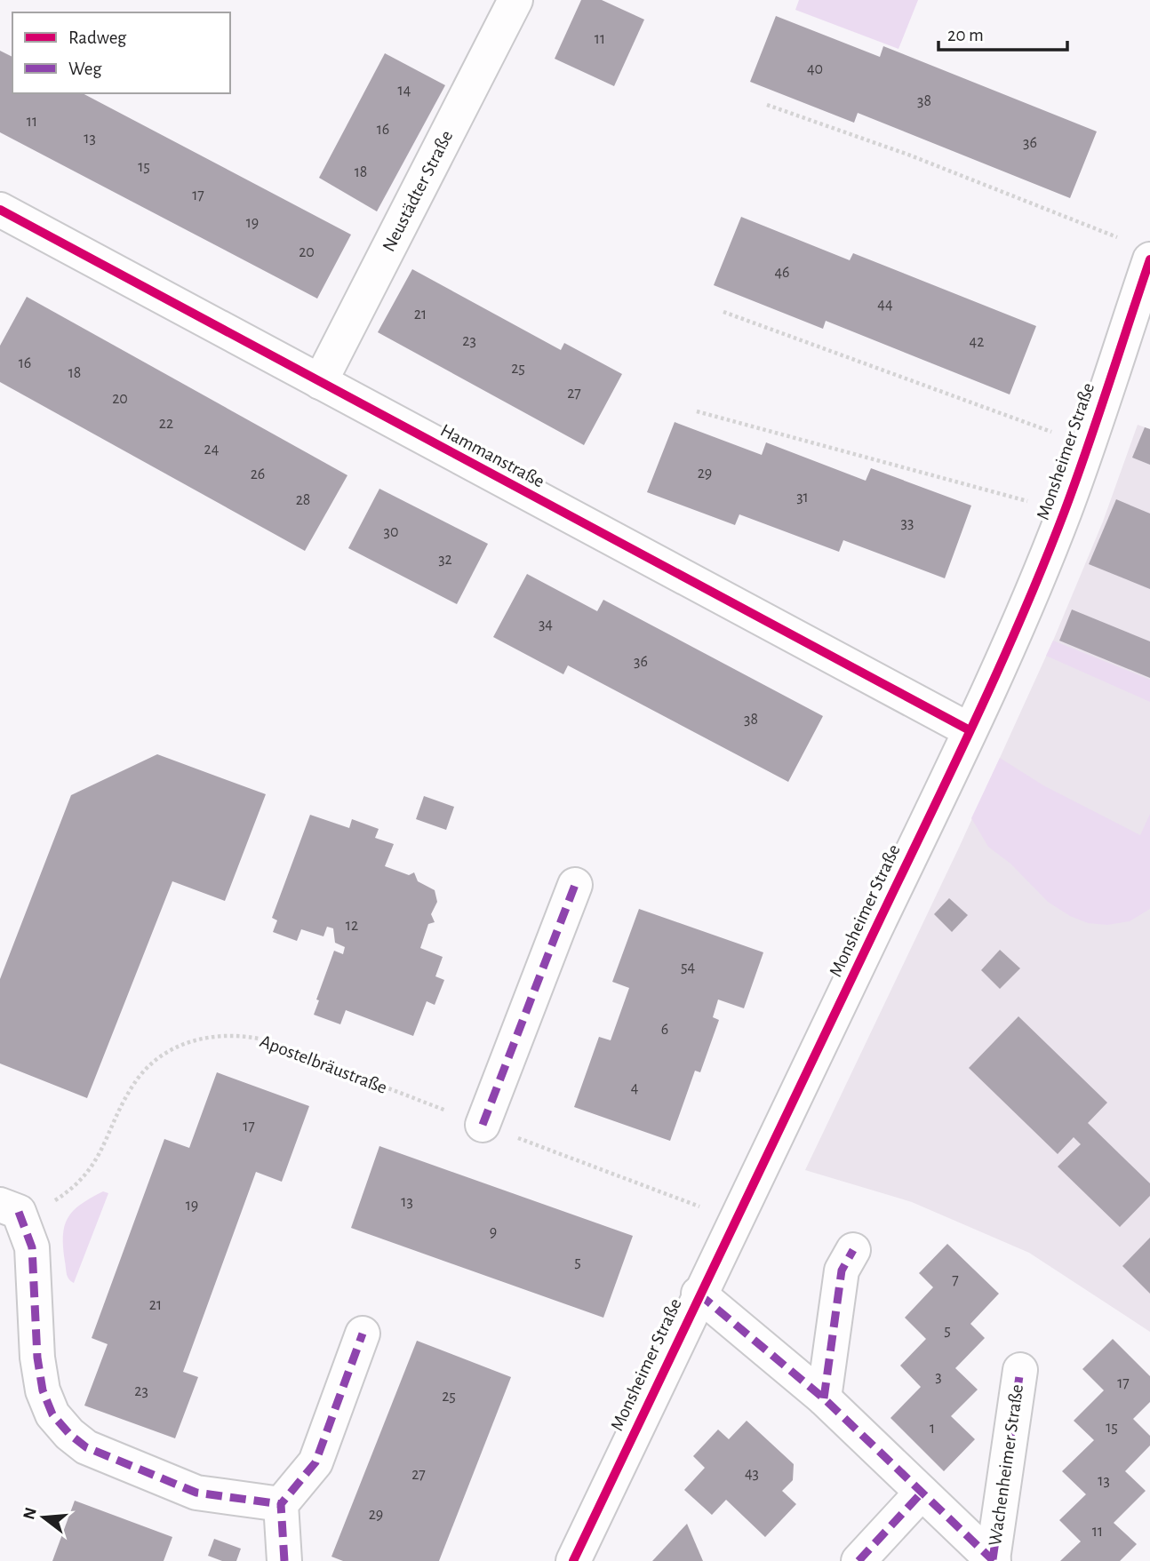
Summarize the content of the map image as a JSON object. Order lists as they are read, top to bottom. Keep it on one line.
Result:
{"streets":{"street":["Neustädter Straße","Monsheimer Straße","Hammanstraße","Wachenheimer Straße"],"path":["Apostelbräustraße"]},"crossings":[["Neustädter Straße","Hammanstraße"],["Monsheimer Straße","Hammanstraße"],["Monsheimer Straße","Apostelbräustraße"],["Monsheimer Straße","Wachenheimer Straße"]],"house_numbers":["11","40","14","38","11","16","13","36","15","18","17","19","20","46","44","21","23","42","16","25","18","27","20","22","24","29","26","31","28","33","30","32","34","36","38","12","54","6","4","17","13","19","9","5","7","21","5","3","17","23","25","15","1","43","27","13","29","11"],"legend":["Radweg","Weg"],"scale_bar":"20 m","north":"left"}
